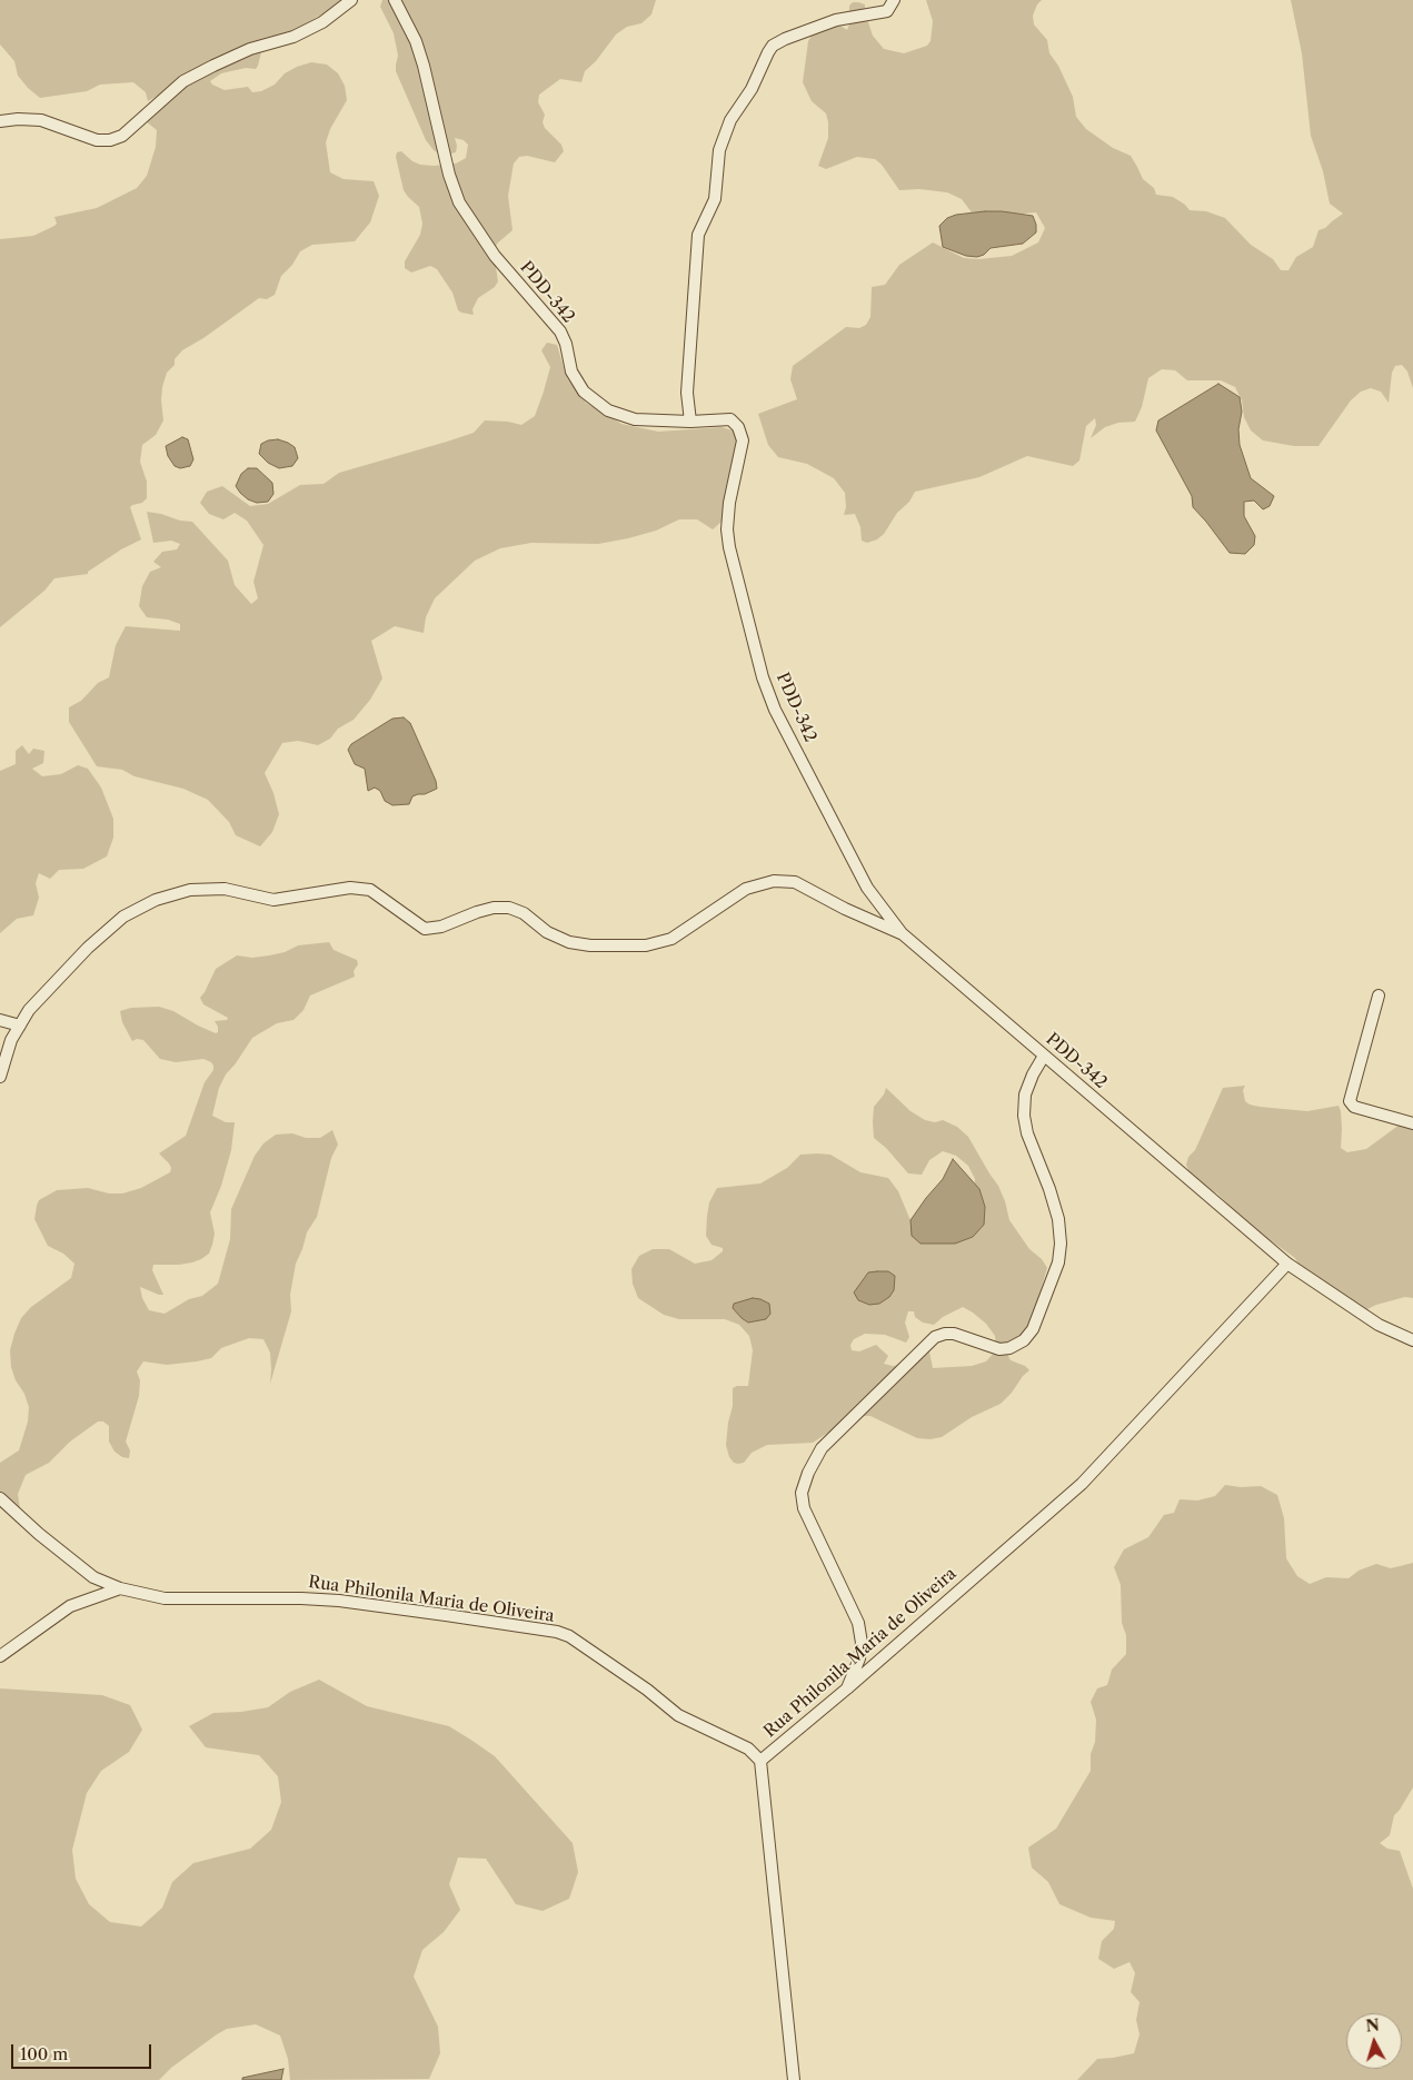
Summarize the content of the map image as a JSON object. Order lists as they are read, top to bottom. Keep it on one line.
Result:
{"streets":{"street":["PDD-342","Rua Philonila Maria de Oliveira"]},"crossings":[["PDD-342","Rua Philonila Maria de Oliveira"]],"scale_bar":"100 m","north":"top"}
